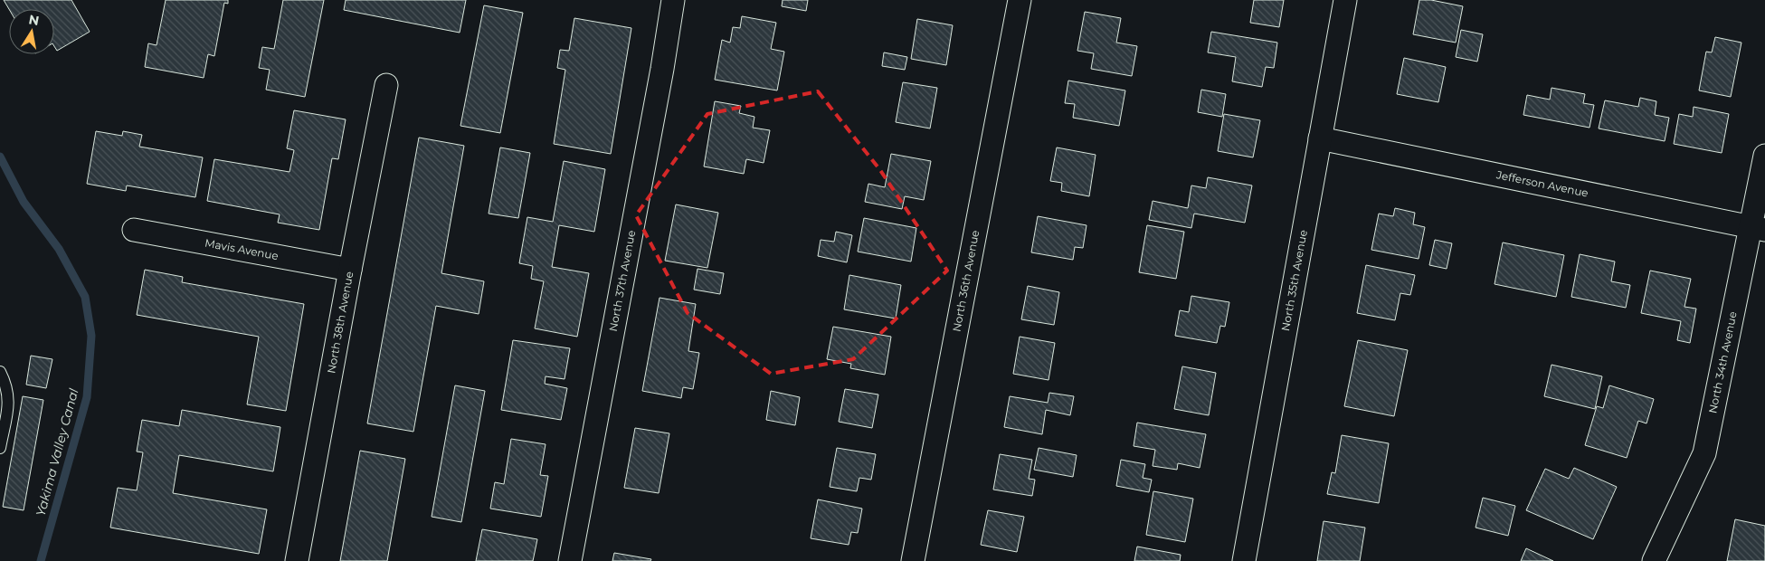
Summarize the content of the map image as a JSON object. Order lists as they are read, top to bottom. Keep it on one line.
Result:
{"streets":{"street":["Jefferson Avenue","Mavis Avenue","North 37th Avenue","North 36th Avenue","North 35th Avenue","North 38th Avenue","North 34th Avenue"]},"crossings":[["Jefferson Avenue","North 35th Avenue"],["Jefferson Avenue","North 34th Avenue"],["Mavis Avenue","North 38th Avenue"]],"water":["Yakima Valley Canal"],"north":"top"}
